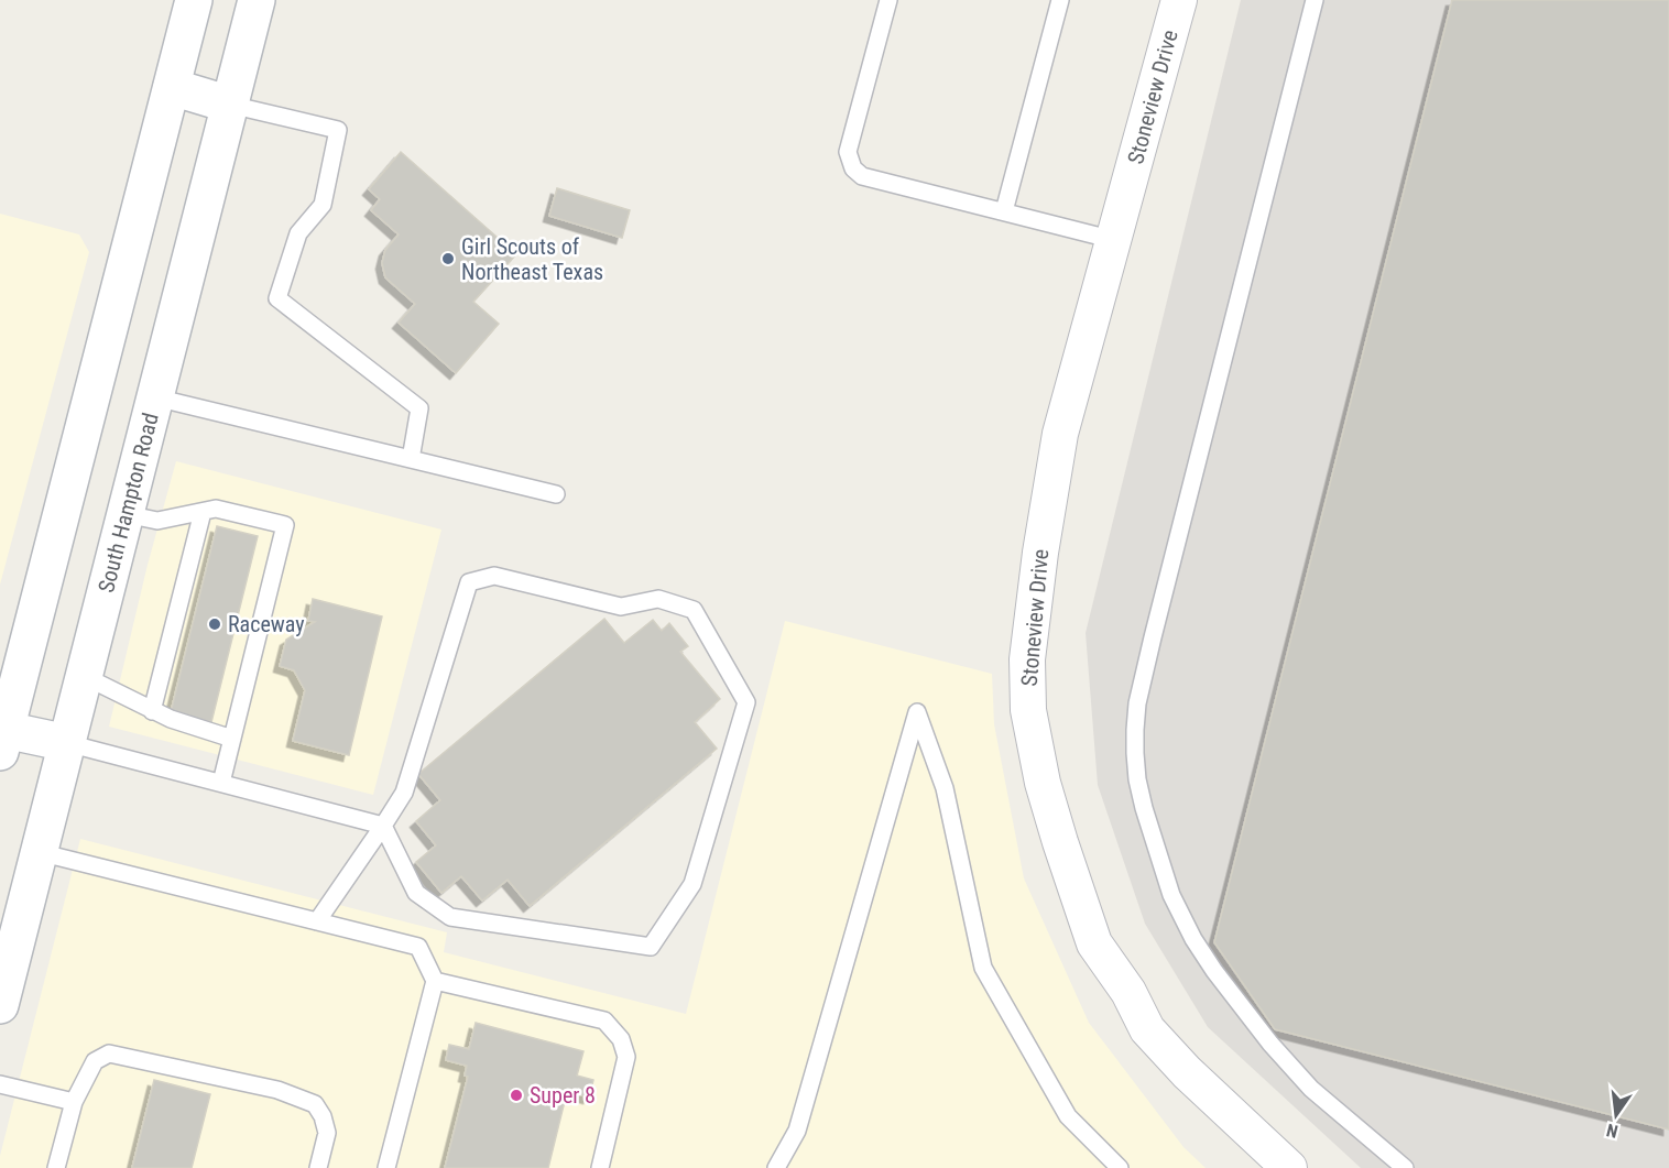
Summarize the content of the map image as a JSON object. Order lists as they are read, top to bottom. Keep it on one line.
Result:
{"streets":{"main road":["South Hampton Road"],"street":["Stoneview Drive"]},"places":["Girl Scouts of Northeast Texas","Raceway","Super 8"],"north":"bottom"}
